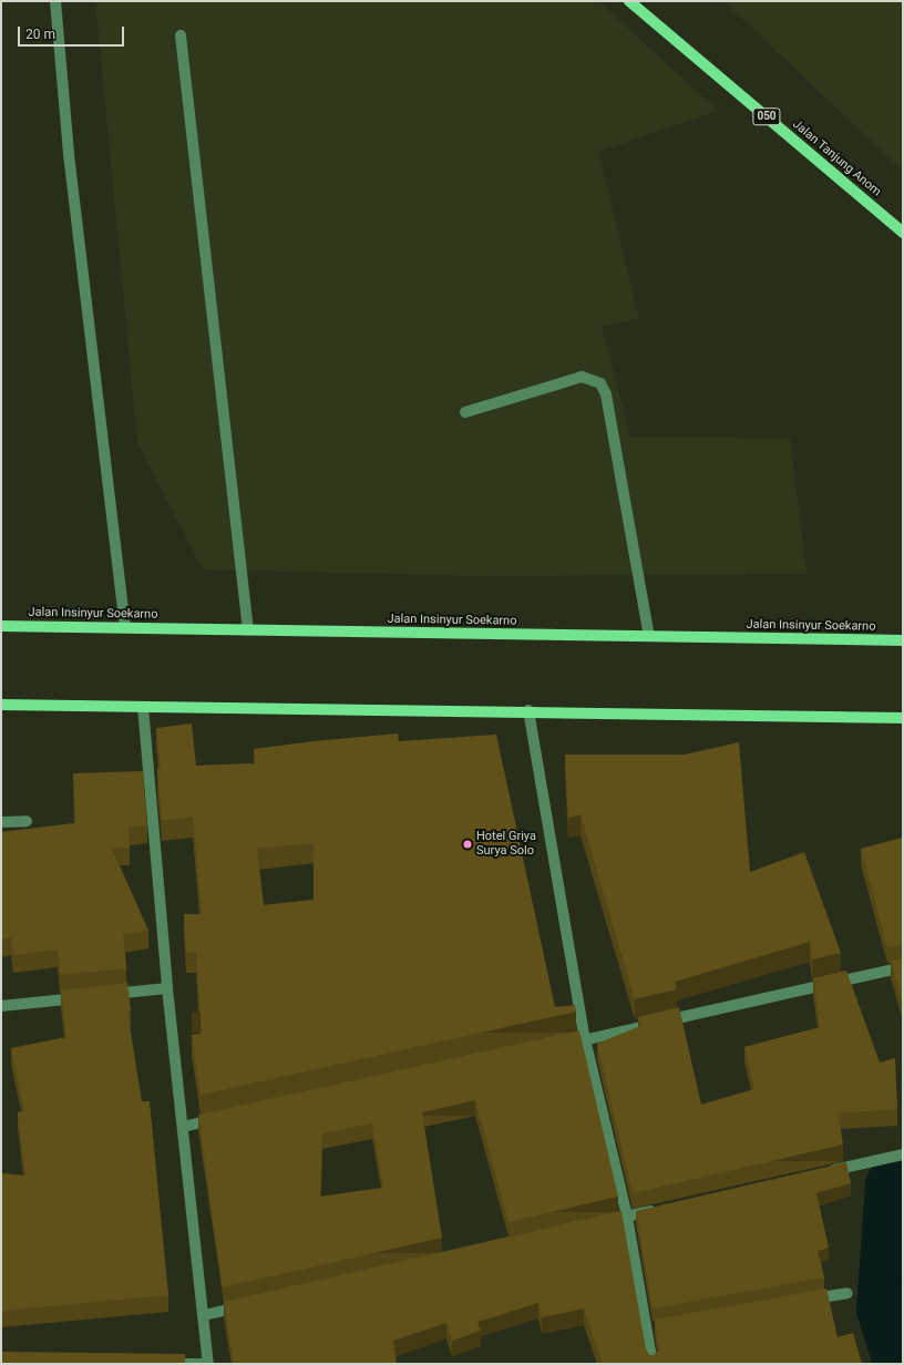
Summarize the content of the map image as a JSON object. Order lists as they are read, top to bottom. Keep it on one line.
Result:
{"streets":{"main road":["050","Jalan Tanjung Anom","Jalan Insinyur Soekarno"]},"places":["Hotel Griya Surya Solo"],"scale_bar":"20 m"}
